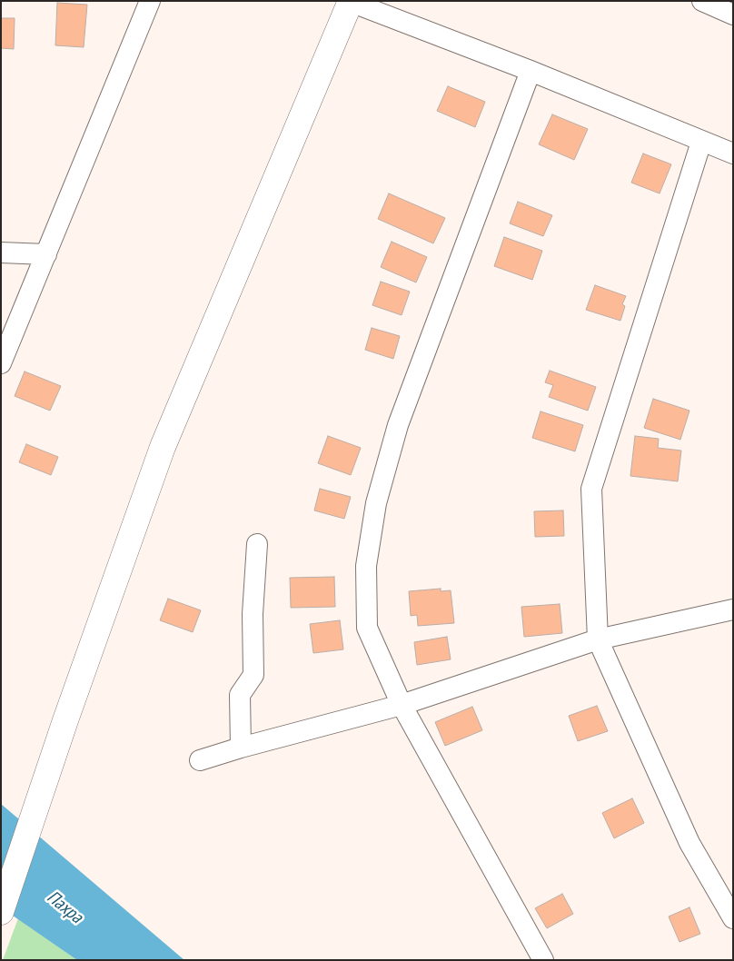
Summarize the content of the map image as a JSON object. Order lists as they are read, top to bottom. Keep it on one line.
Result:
{"water":["Пахра"]}
